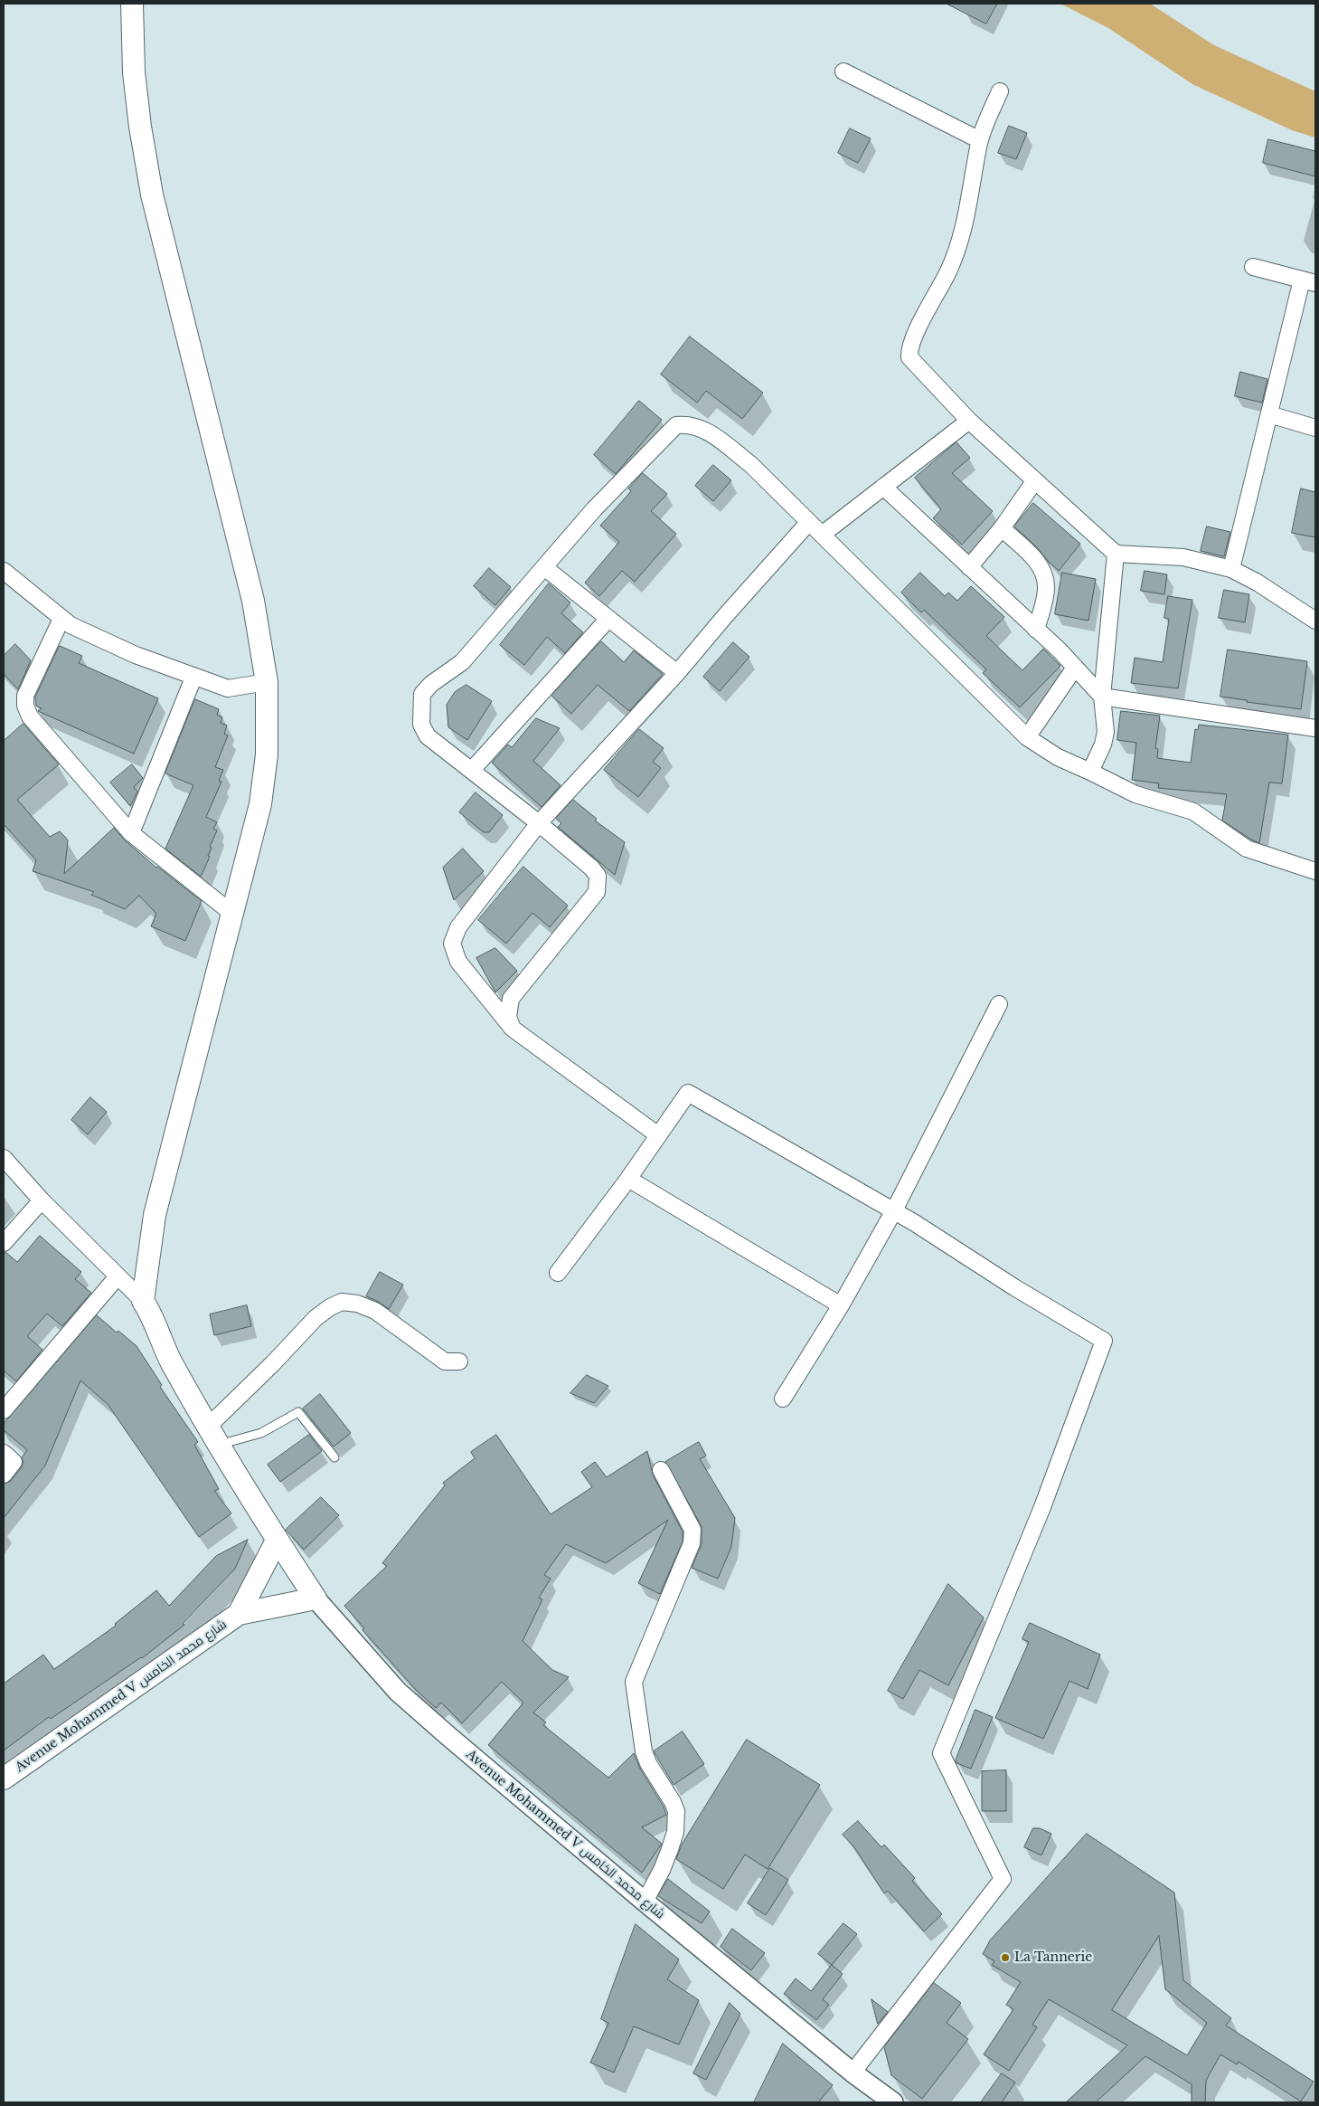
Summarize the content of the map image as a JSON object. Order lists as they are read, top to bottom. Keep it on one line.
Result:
{"streets":{"main road":["Avenue Mohammed V شارع محمد الخامس"]},"places":["La Tannerie"]}
